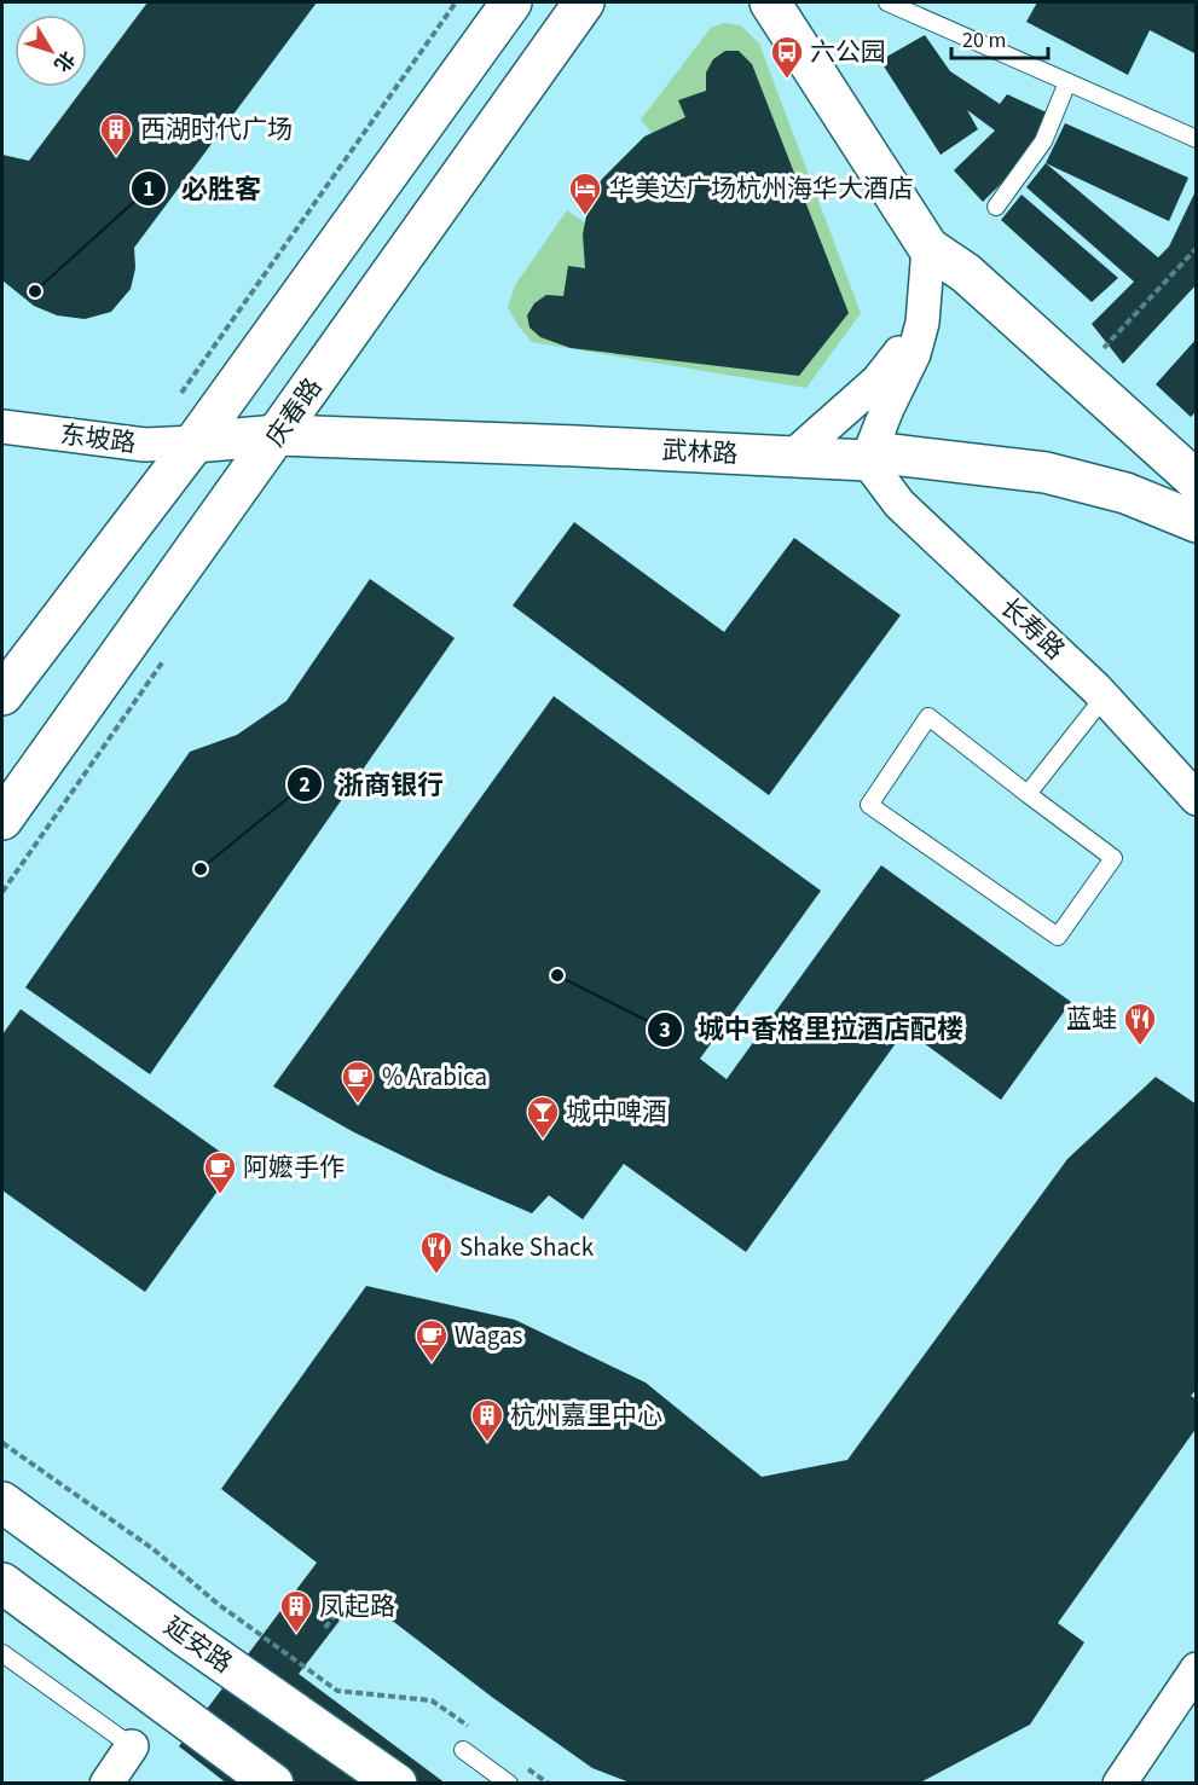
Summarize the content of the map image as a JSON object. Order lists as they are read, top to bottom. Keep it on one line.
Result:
{"streets":{"main road":["庆春路","武林路","延安路"],"street":["东坡路","长寿路"]},"crossings":[["庆春路","武林路"],["东坡路","武林路"],["武林路","长寿路"]],"places":{"bus stop":["六公园"],"building":["西湖时代广场","杭州嘉里中心","凤起路"],"hotel":["华美达广场杭州海华大酒店"],"other":["必胜客","浙商银行","城中香格里拉酒店配楼"],"restaurant":["蓝蛙","Shake Shack"],"cafe":["% Arabica","阿嬷手作","Wagas"],"bar":["城中啤酒"]},"scale_bar":"20 m","north":"bottom right"}
